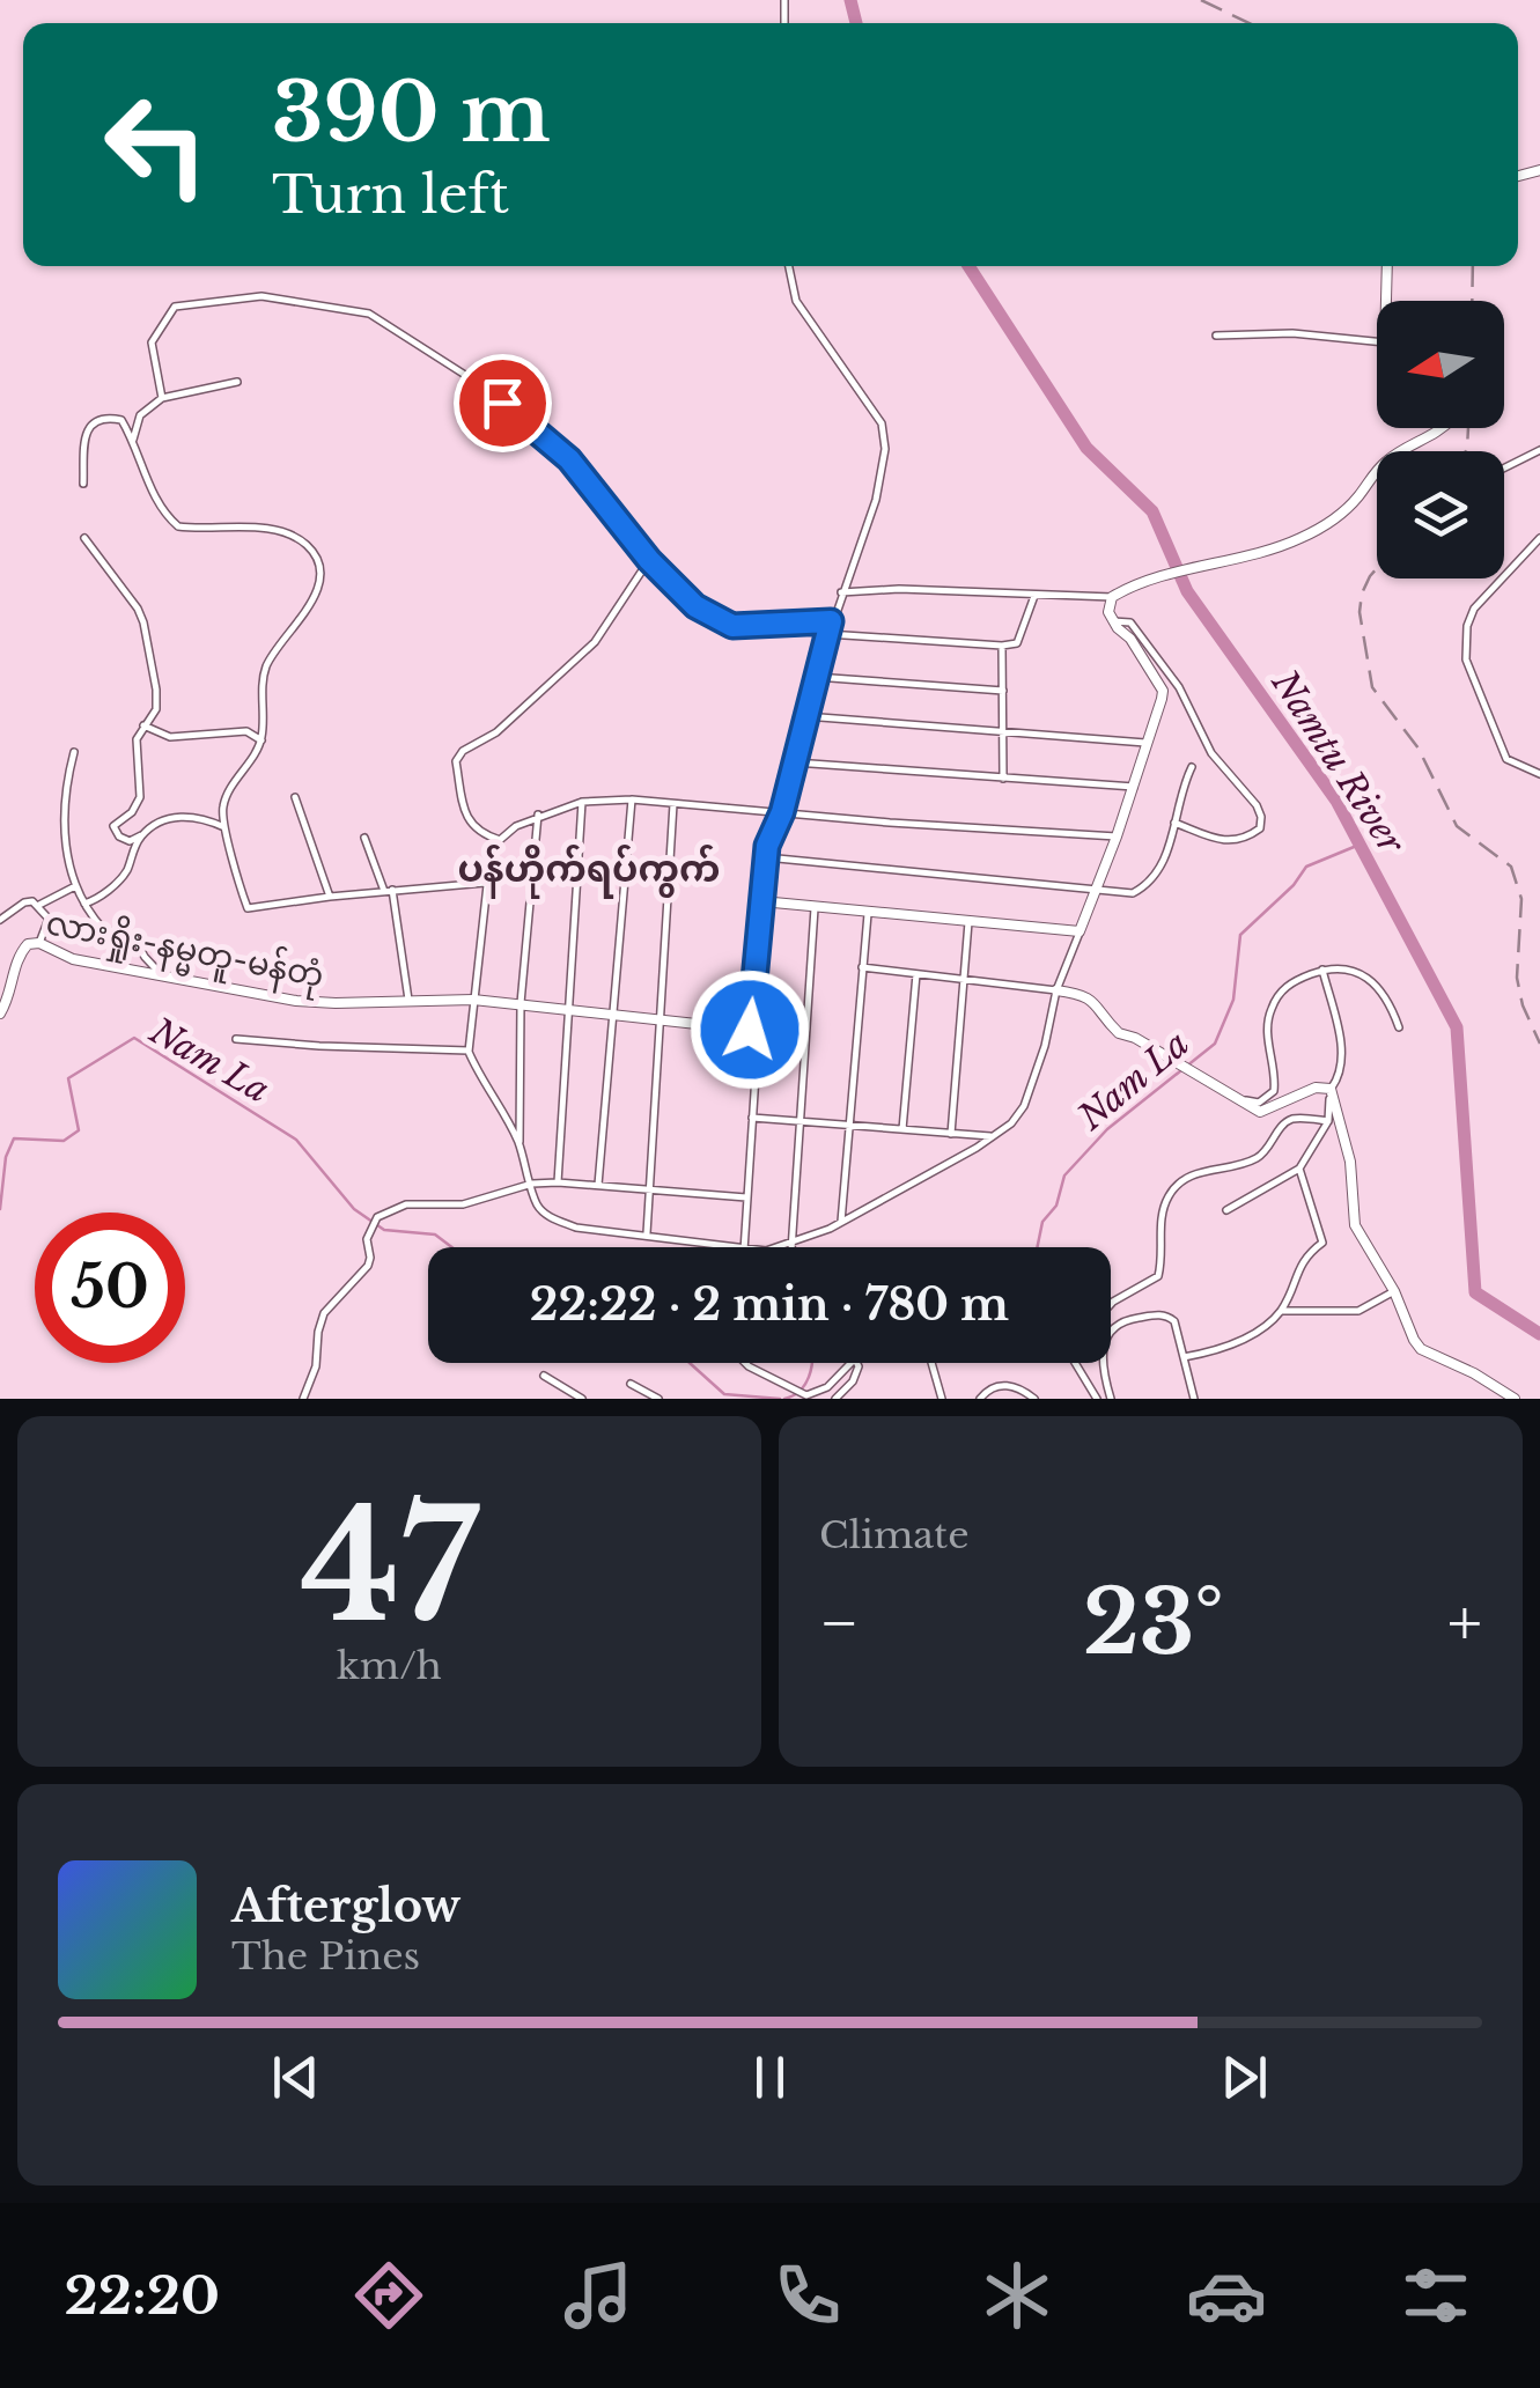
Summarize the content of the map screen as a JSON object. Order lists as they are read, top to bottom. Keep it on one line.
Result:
{"streets":{"main road":["လားရှိုး-နမ္မတူ-မန်တုံ"]},"districts":["ပန်ဟိုက်ရပ်ကွက်"],"water":["Namtu River","Nam La"],"north":"left","page":{"turn":["390 m","Turn left"],"limit":"50","trip":"22:22 · 2 min · 780 m","tile":[["47","km/h"],"Climate"],"heat":["−","23°","+"],"song":["Afterglow","The Pines"],"tabs":"22:20"}}
